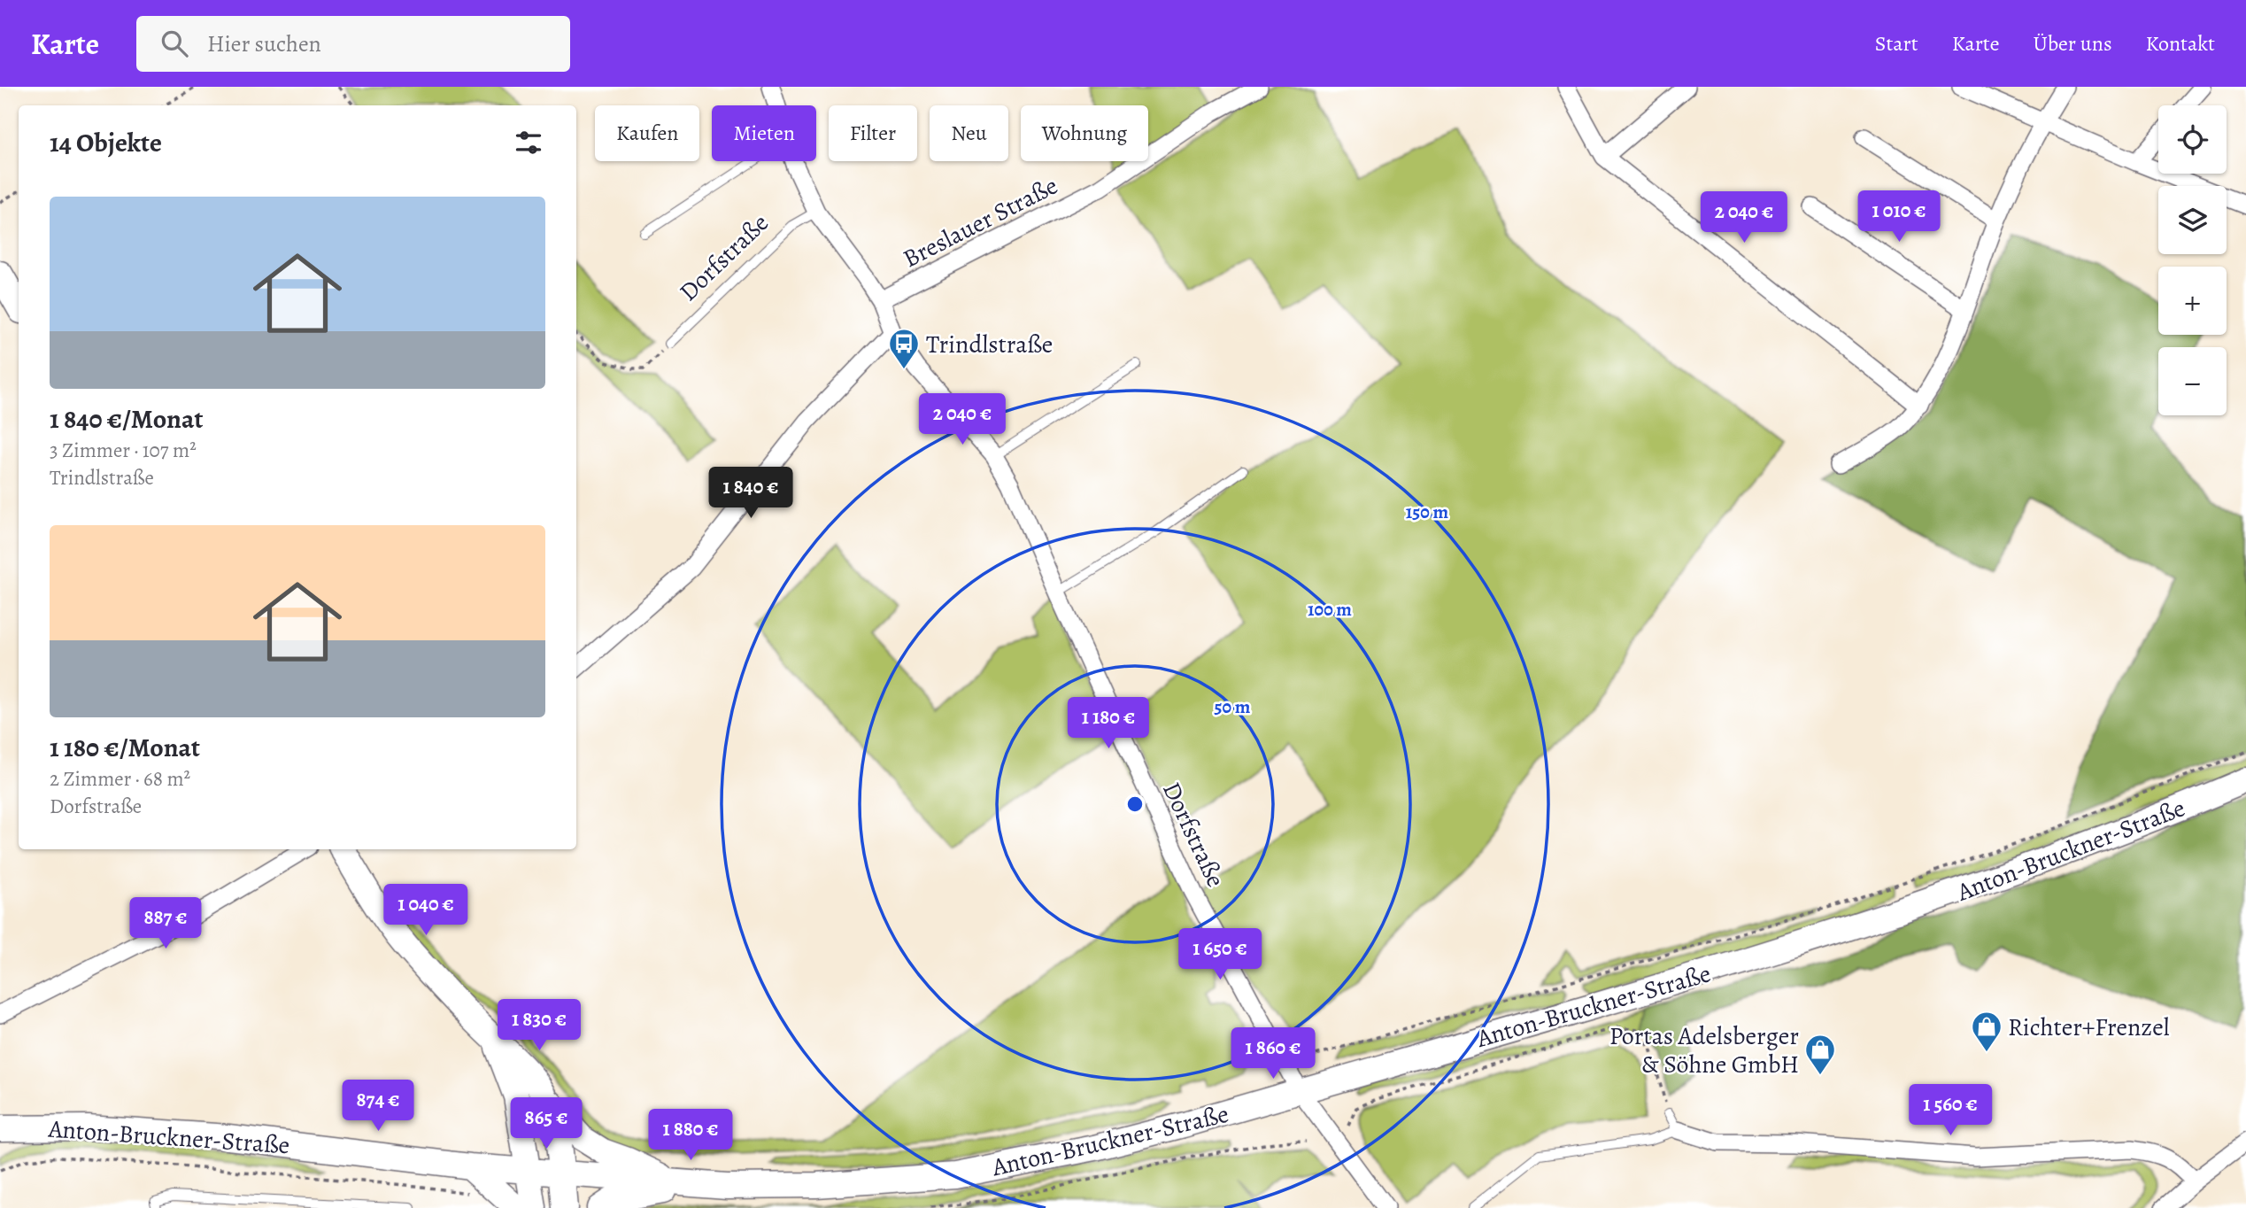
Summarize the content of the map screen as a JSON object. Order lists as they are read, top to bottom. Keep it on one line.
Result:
{"streets":{"main road":["Anton-Bruckner-Straße"],"street":["Breslauer Straße","Dorfstraße"]},"crossings":[["Breslauer Straße","Dorfstraße"],["Dorfstraße","Anton-Bruckner-Straße"]],"places":{"bus stop":["Trindlstraße"],"shop":["Richter+Frenzel","Portas Adelsberger & Söhne GmbH"]},"page":{"header":"Karte","search":"Hier suchen","nav":["Start","Karte","Über uns","Kontakt"],"map_buttons":["+","−"],"chip":["Kaufen","Mieten","Filter","Neu","Wohnung"],"heading":"14 Objekte","list":[{"name":"1 840 €/Monat","note":"3 Zimmer · 107 m² · Trindlstraße"},{"name":"1 180 €/Monat","note":"2 Zimmer · 68 m² · Dorfstraße"}],"price":["1 010 €","2 040 €","2 040 €","1 840 €","1 180 €","1 040 €","887 €","1 650 €","1 830 €","1 860 €","874 €","1 560 €","865 €","1 880 €"]},"rings":["150 m","100 m","50 m"]}
